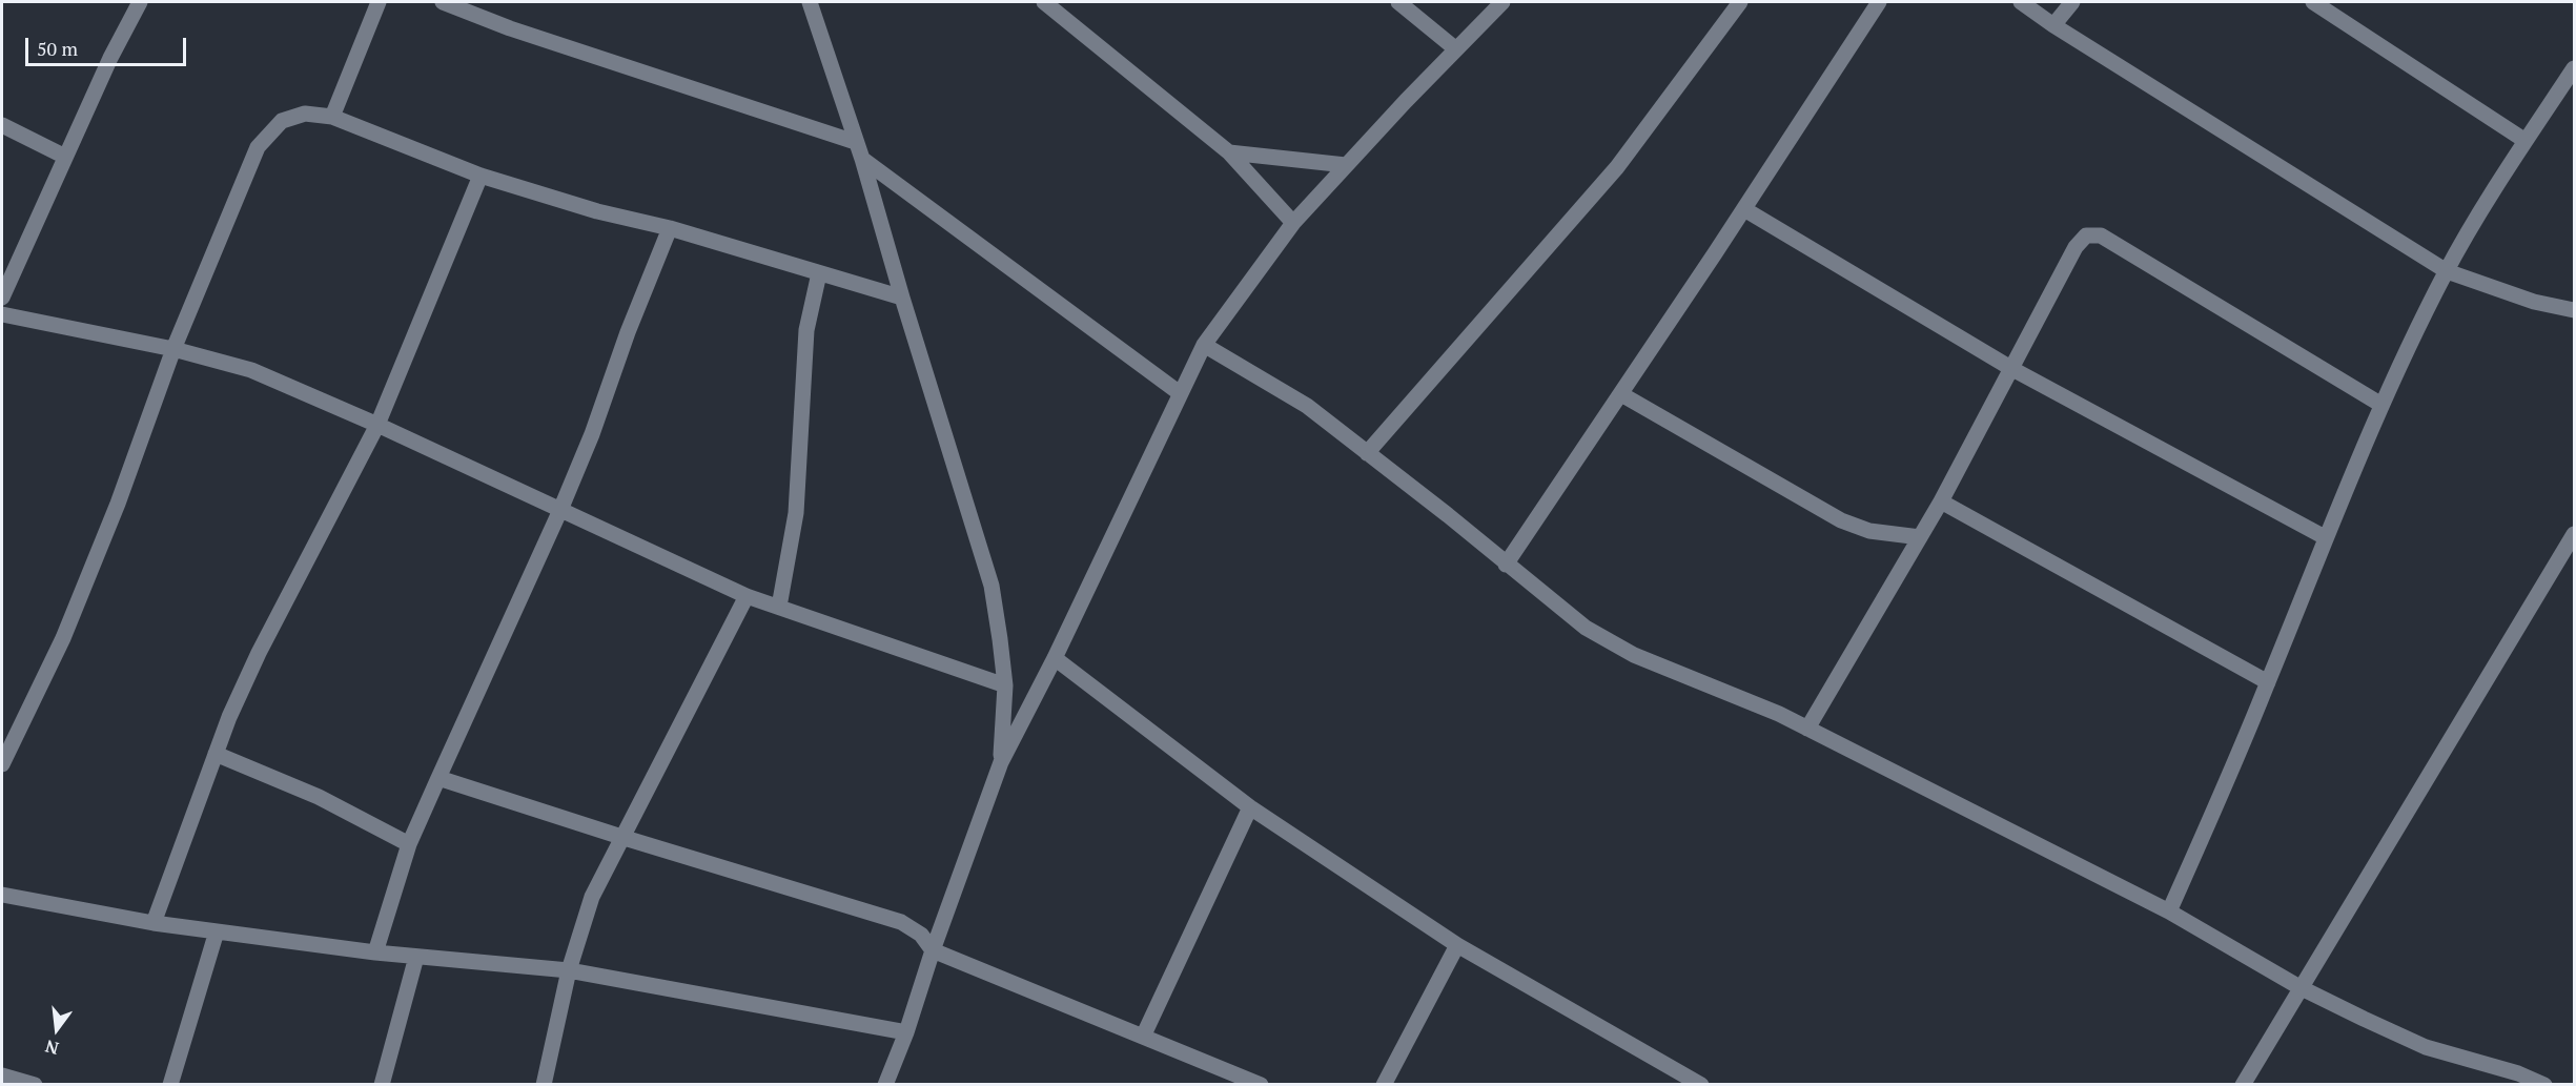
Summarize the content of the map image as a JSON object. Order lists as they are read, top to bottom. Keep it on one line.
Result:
{"scale_bar":"50 m","north":"bottom"}
